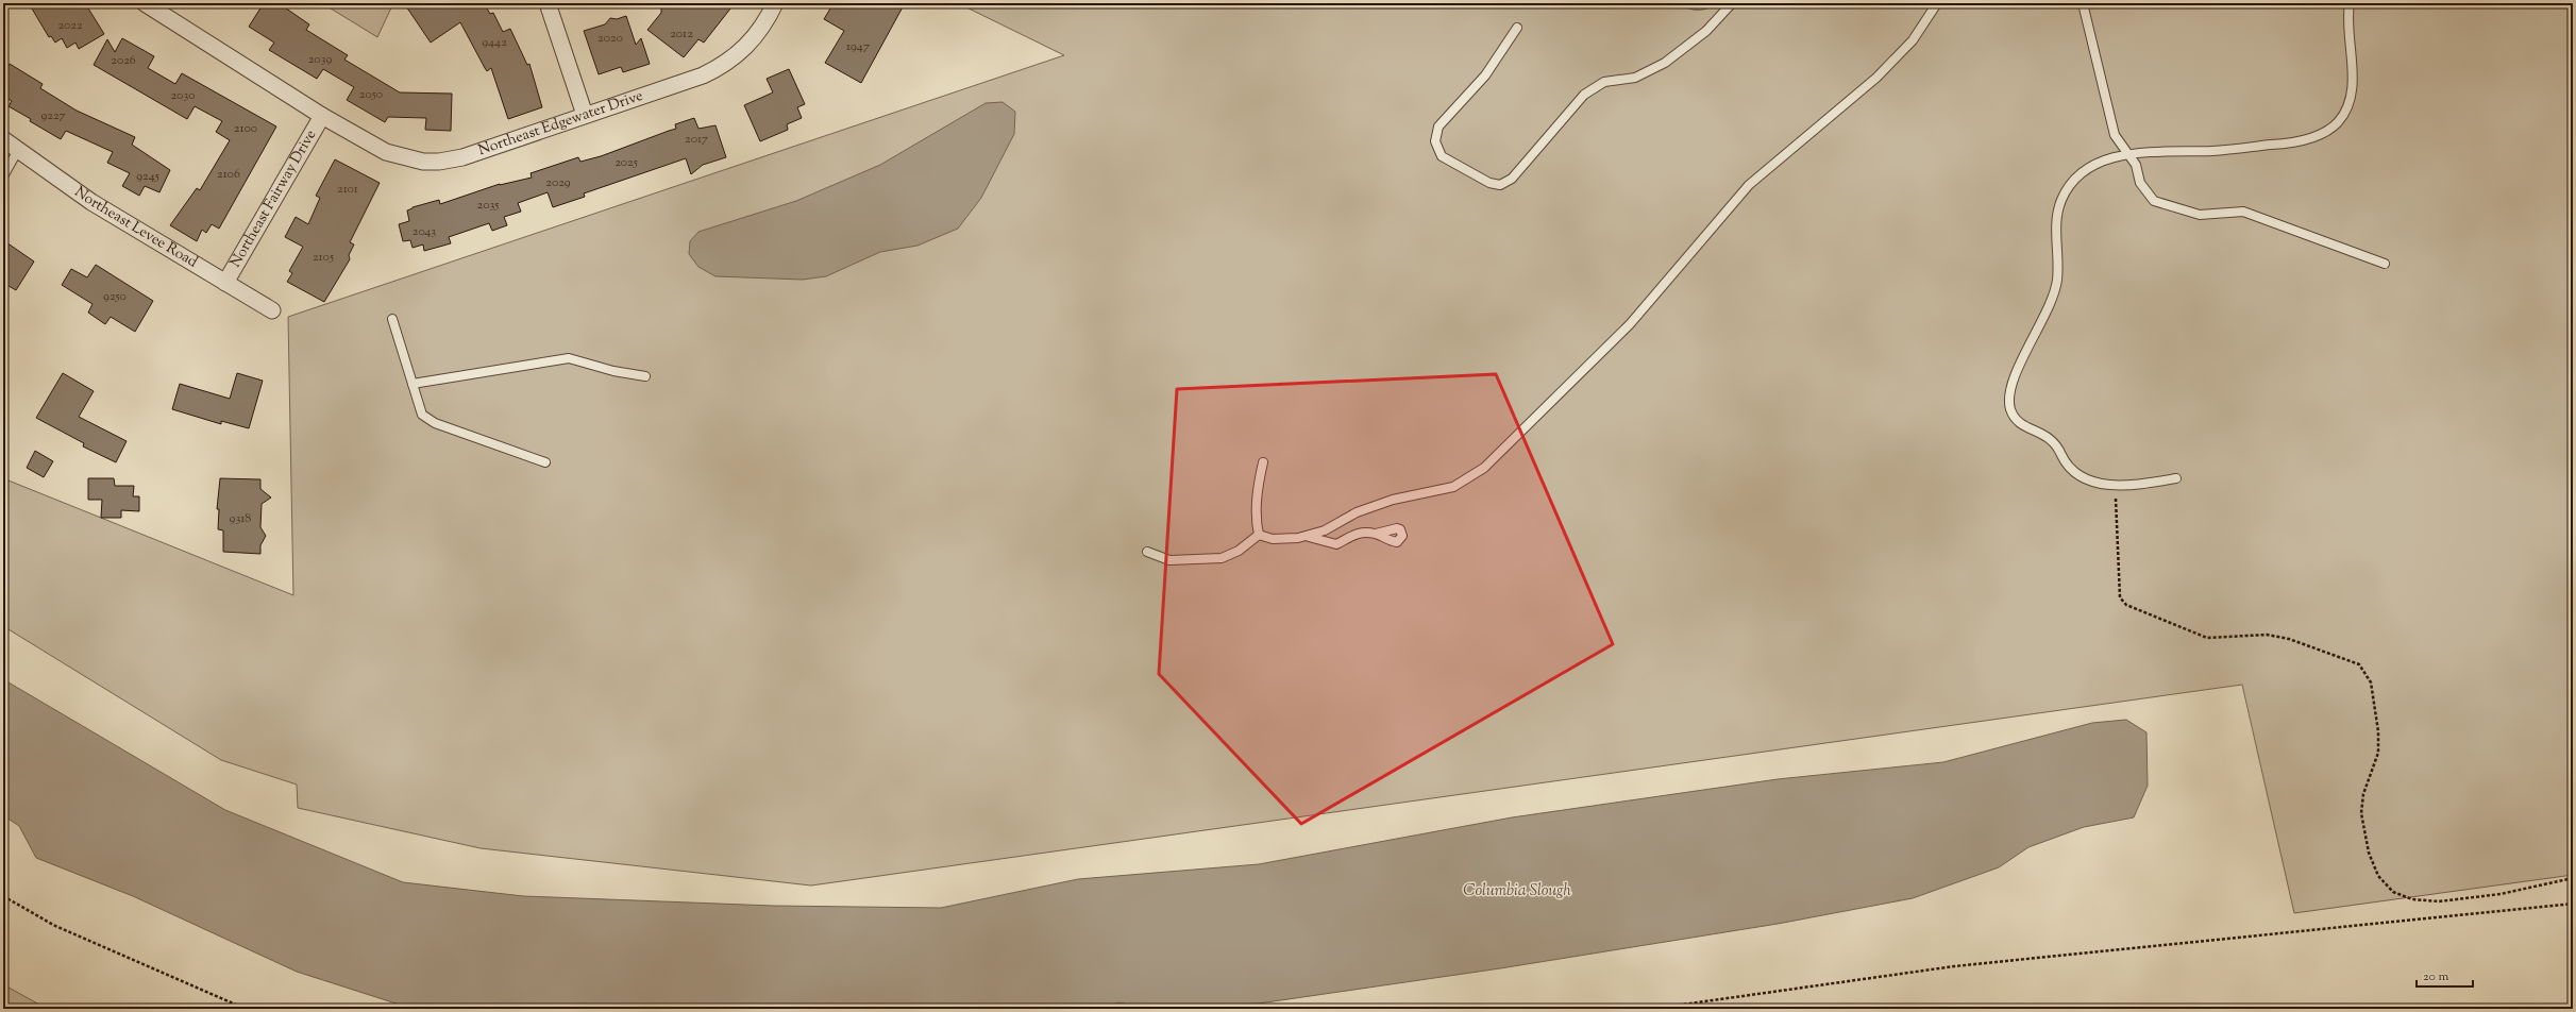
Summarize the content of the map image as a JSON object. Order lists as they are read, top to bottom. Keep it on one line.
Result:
{"streets":{"street":["Northeast Edgewater Drive","Northeast Fairway Drive","Northeast Levee Road"]},"crossings":[["Northeast Edgewater Drive","Northeast Fairway Drive"],["Northeast Fairway Drive","Northeast Levee Road"]],"water":["Columbia Slough"],"house_numbers":["2022","2012","2020","9442","1947","2039","2026","2050","2030","9227","2100","2017","2025","2106","9245","2029","2101","2035","2043","2105","9250","9318"],"scale_bar":"20 m"}
